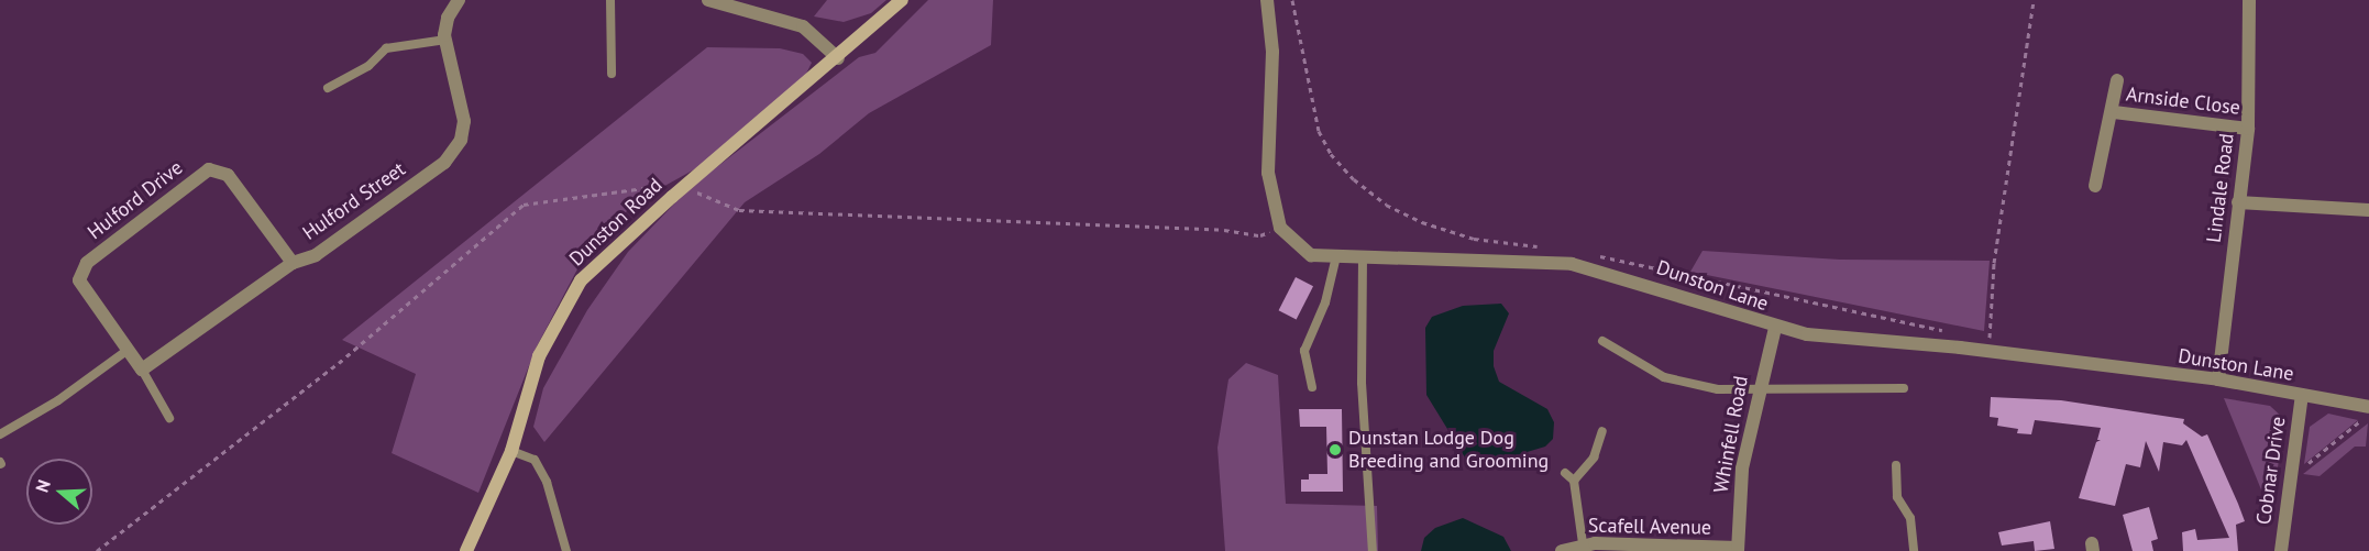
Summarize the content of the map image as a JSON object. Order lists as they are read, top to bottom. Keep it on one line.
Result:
{"streets":{"main road":["Dunston Road"],"street":["Arnside Close","Lindale Road","Hulford Drive","Hulford Street","Dunston Lane","Whinfell Road","Cobnar Drive","Scafell Avenue"]},"crossings":[["Arnside Close","Lindale Road"],["Lindale Road","Dunston Lane"],["Hulford Drive","Hulford Street"],["Dunston Lane","Whinfell Road"],["Dunston Lane","Cobnar Drive"],["Whinfell Road","Scafell Avenue"]],"places":["Dunstan Lodge Dog Breeding and Grooming"],"north":"left"}
